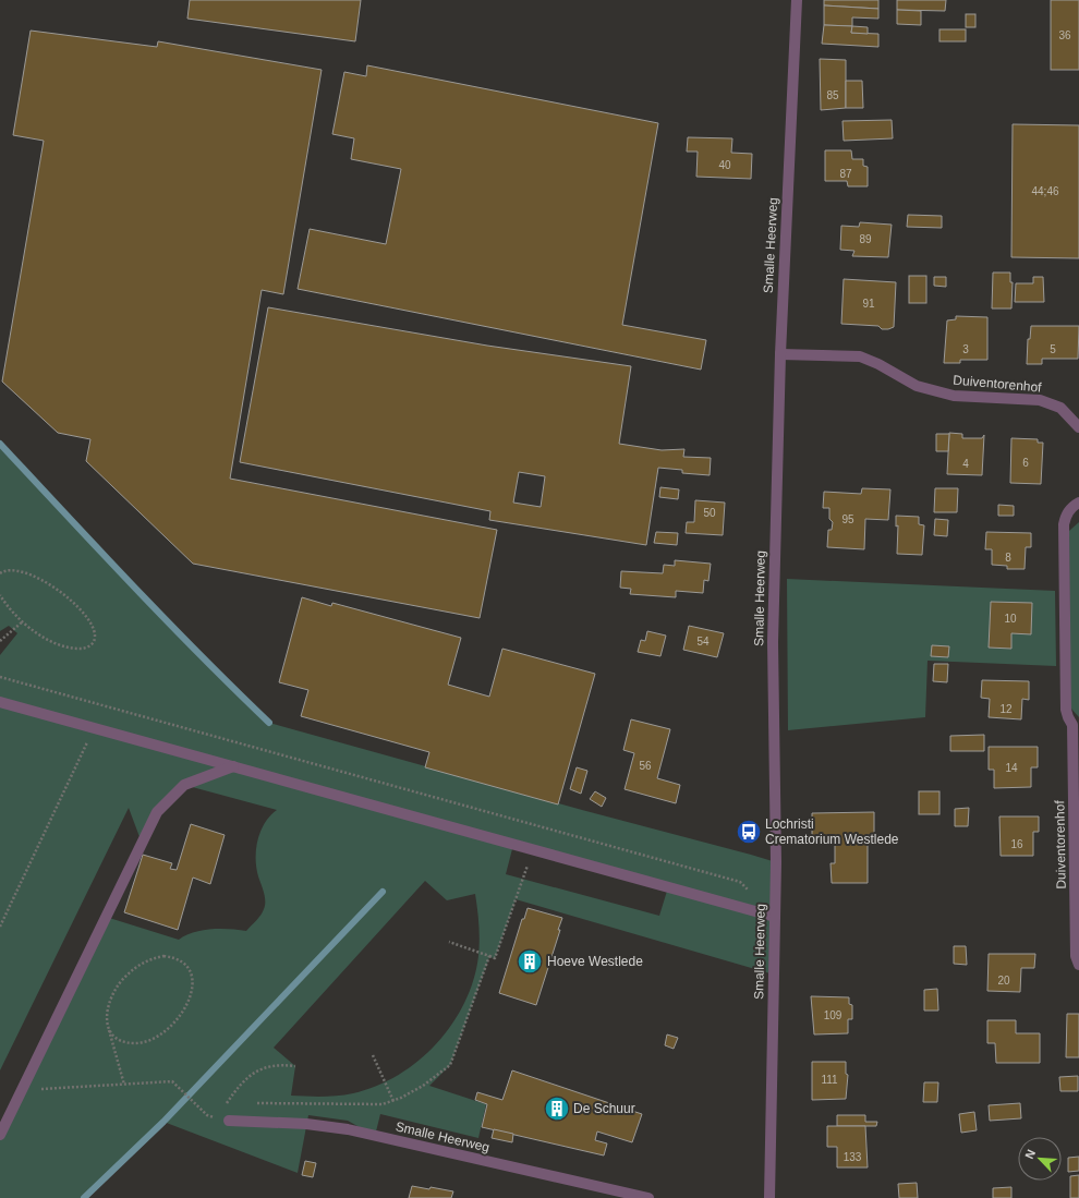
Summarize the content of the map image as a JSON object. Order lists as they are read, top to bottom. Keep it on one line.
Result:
{"streets":{"street":["Smalle Heerweg","Duiventorenhof"]},"crossings":[["Smalle Heerweg","Duiventorenhof"]],"places":{"bus stop":["Lochristi Crematorium Westlede"],"building":["Hoeve Westlede","De Schuur"]},"house_numbers":["36","85","40","87","44;46","89","91","3","5","6","4","50","95","8","10","54","12","56","14","16","20","109","111","133"],"north":"top left"}
